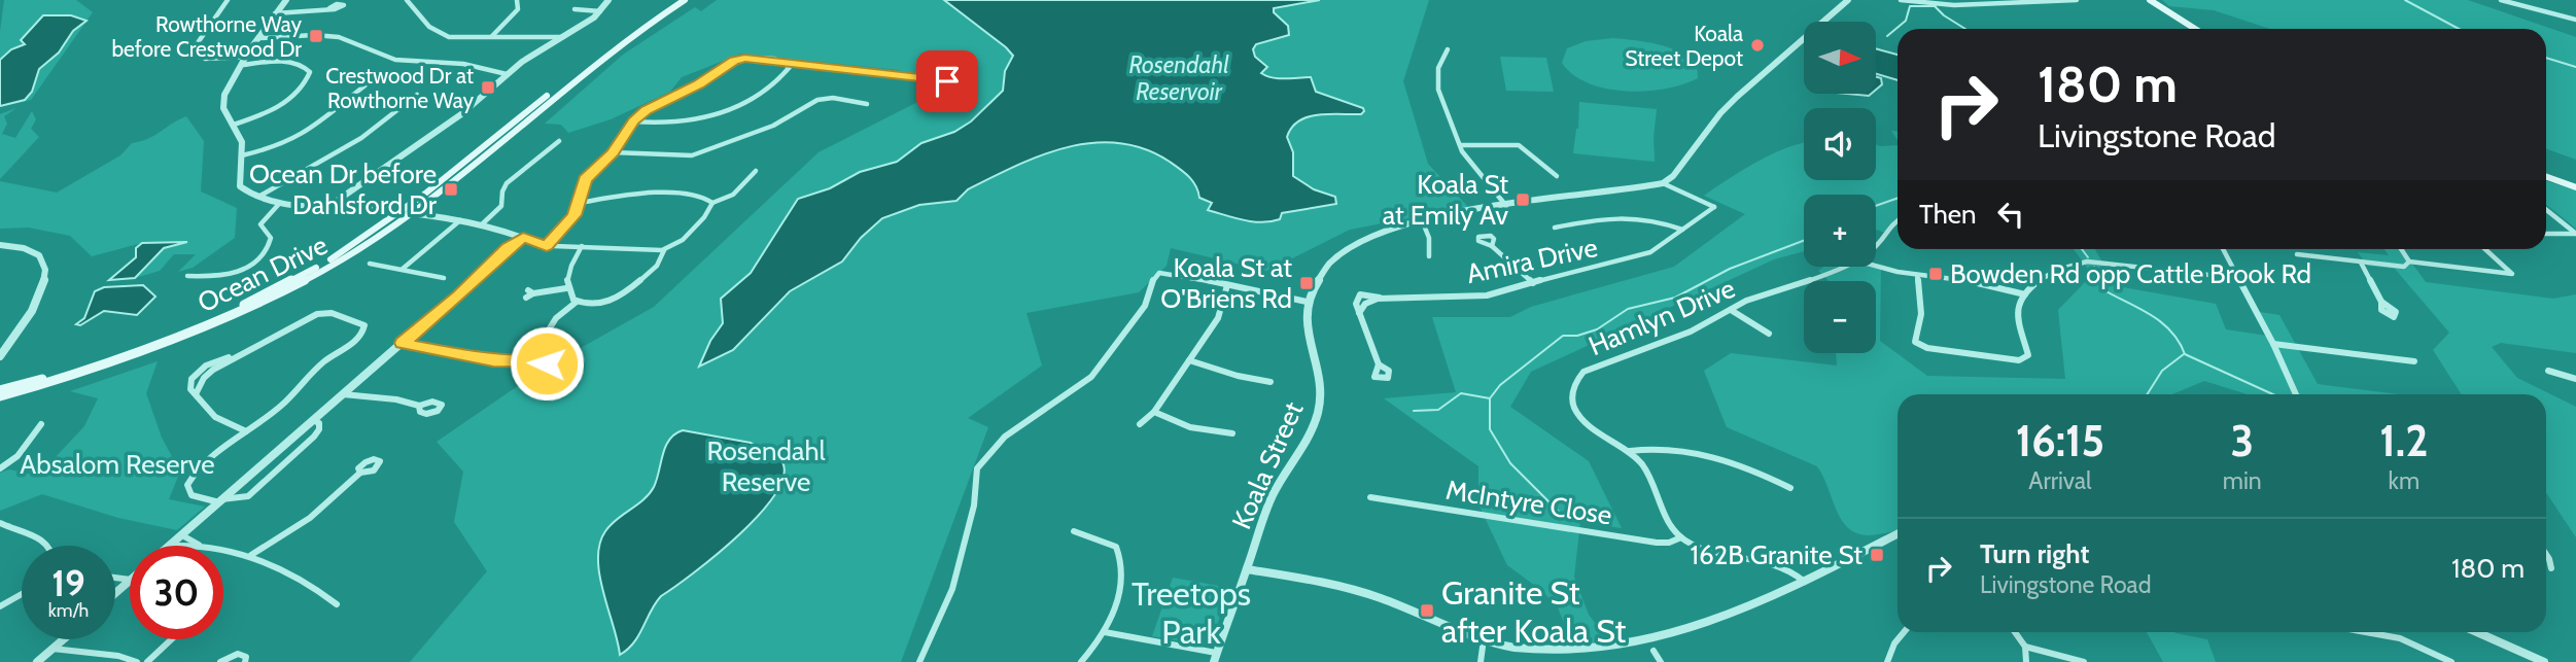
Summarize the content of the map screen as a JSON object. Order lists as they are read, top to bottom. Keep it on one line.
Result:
{"streets":{"main road":["Ocean Drive"],"street":["Amira Drive","Hamlyn Drive","Koala Street","McIntyre Close"]},"crossings":[["Hamlyn Drive","McIntyre Close"]],"water":["Rosendahl Reservoir"],"parks":["Rosendahl Reserve","Absalom Reserve","Treetops Park"],"places":{"transit":["Rowthorne Way before Crestwood Dr","Crestwood Dr at Rowthorne Way","Ocean Dr before Dahlsford Dr","Koala St at Emily Av","Bowden Rd opp Cattle Brook Rd","Koala St at O'Briens Rd","162B Granite St","Granite St after Koala St"],"other":["Koala Street Depot"]},"north":"right","page":{"map_buttons":["+","−"],"turn":["180 m","Livingstone Road"],"then":"Then","eta":["16:15","Arrival","3","min","1.2","km"],"list":[{"name":"Turn right","note":"Livingstone Road","value":"180 m"}],"speed":"19 km/h","limit":"30"}}
